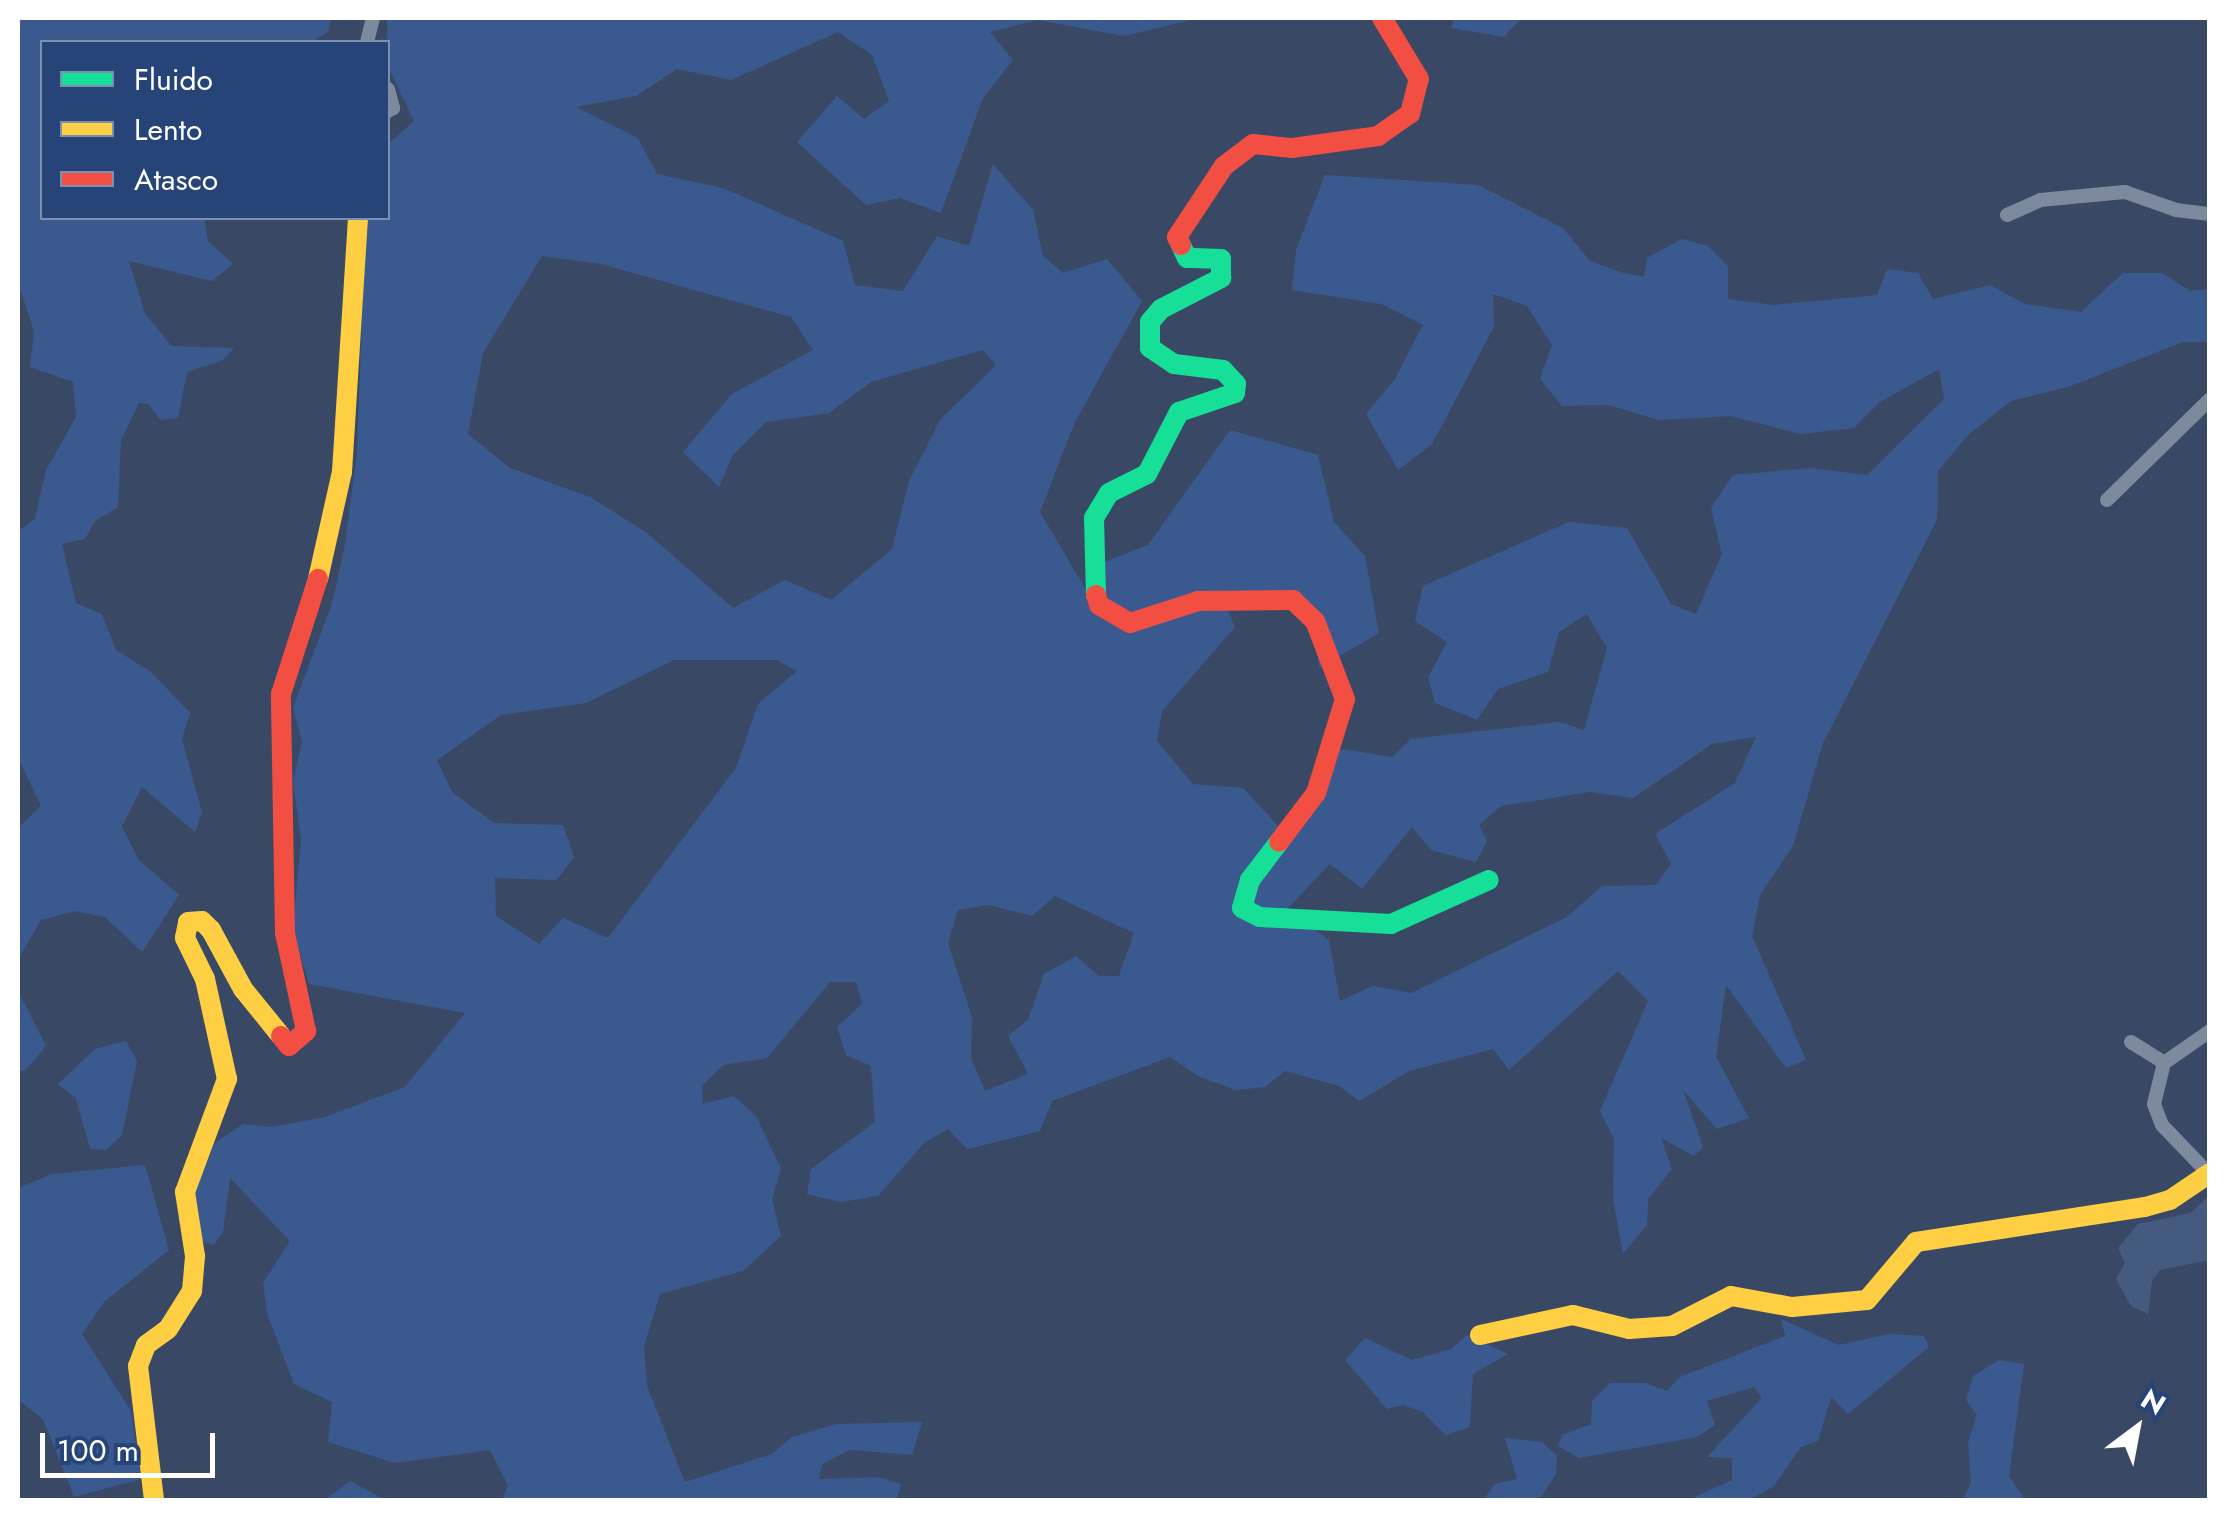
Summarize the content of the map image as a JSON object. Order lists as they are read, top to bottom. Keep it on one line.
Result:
{"legend":["Fluido","Lento","Atasco"],"scale_bar":"100 m","north":"top right"}
